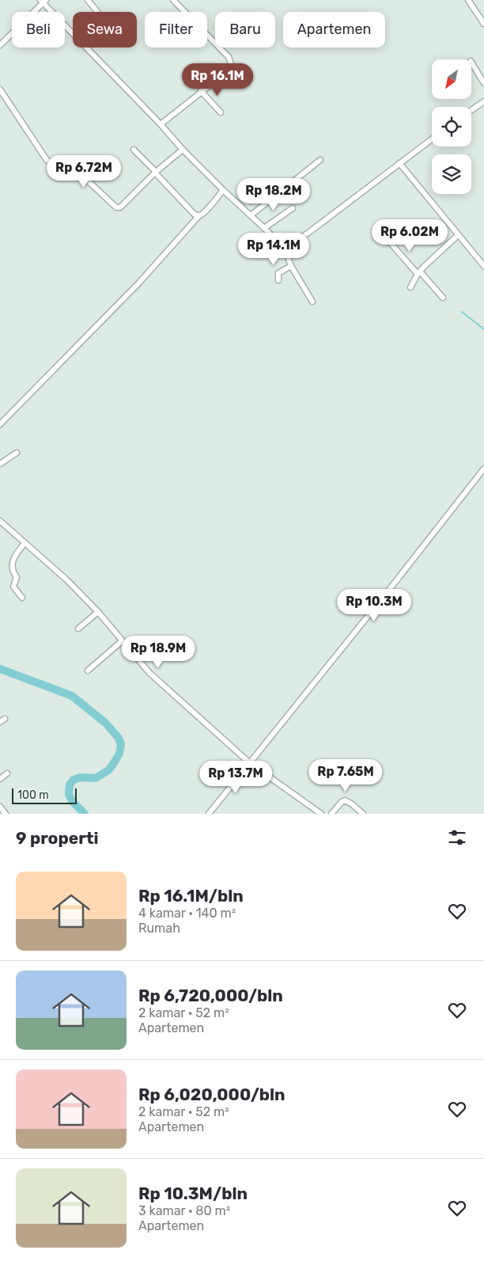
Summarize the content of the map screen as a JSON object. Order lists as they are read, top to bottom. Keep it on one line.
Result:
{"scale_bar":"100 m","north":"bottom left","page":{"chip":["Beli","Sewa","Filter","Baru","Apartemen"],"price":["Rp 16.1M","Rp 6.72M","Rp 18.2M","Rp 6.02M","Rp 14.1M","Rp 10.3M","Rp 18.9M","Rp 7.65M","Rp 13.7M"],"scale":"100 m","heading":"9 properti","list":[{"name":"Rp 16.1M/bln","note":"4 kamar · 140 m² · Rumah"},{"name":"Rp 6,720,000/bln","note":"2 kamar · 52 m² · Apartemen"},{"name":"Rp 6,020,000/bln","note":"2 kamar · 52 m² · Apartemen"},{"name":"Rp 10.3M/bln","note":"3 kamar · 80 m² · Apartemen"}]}}
